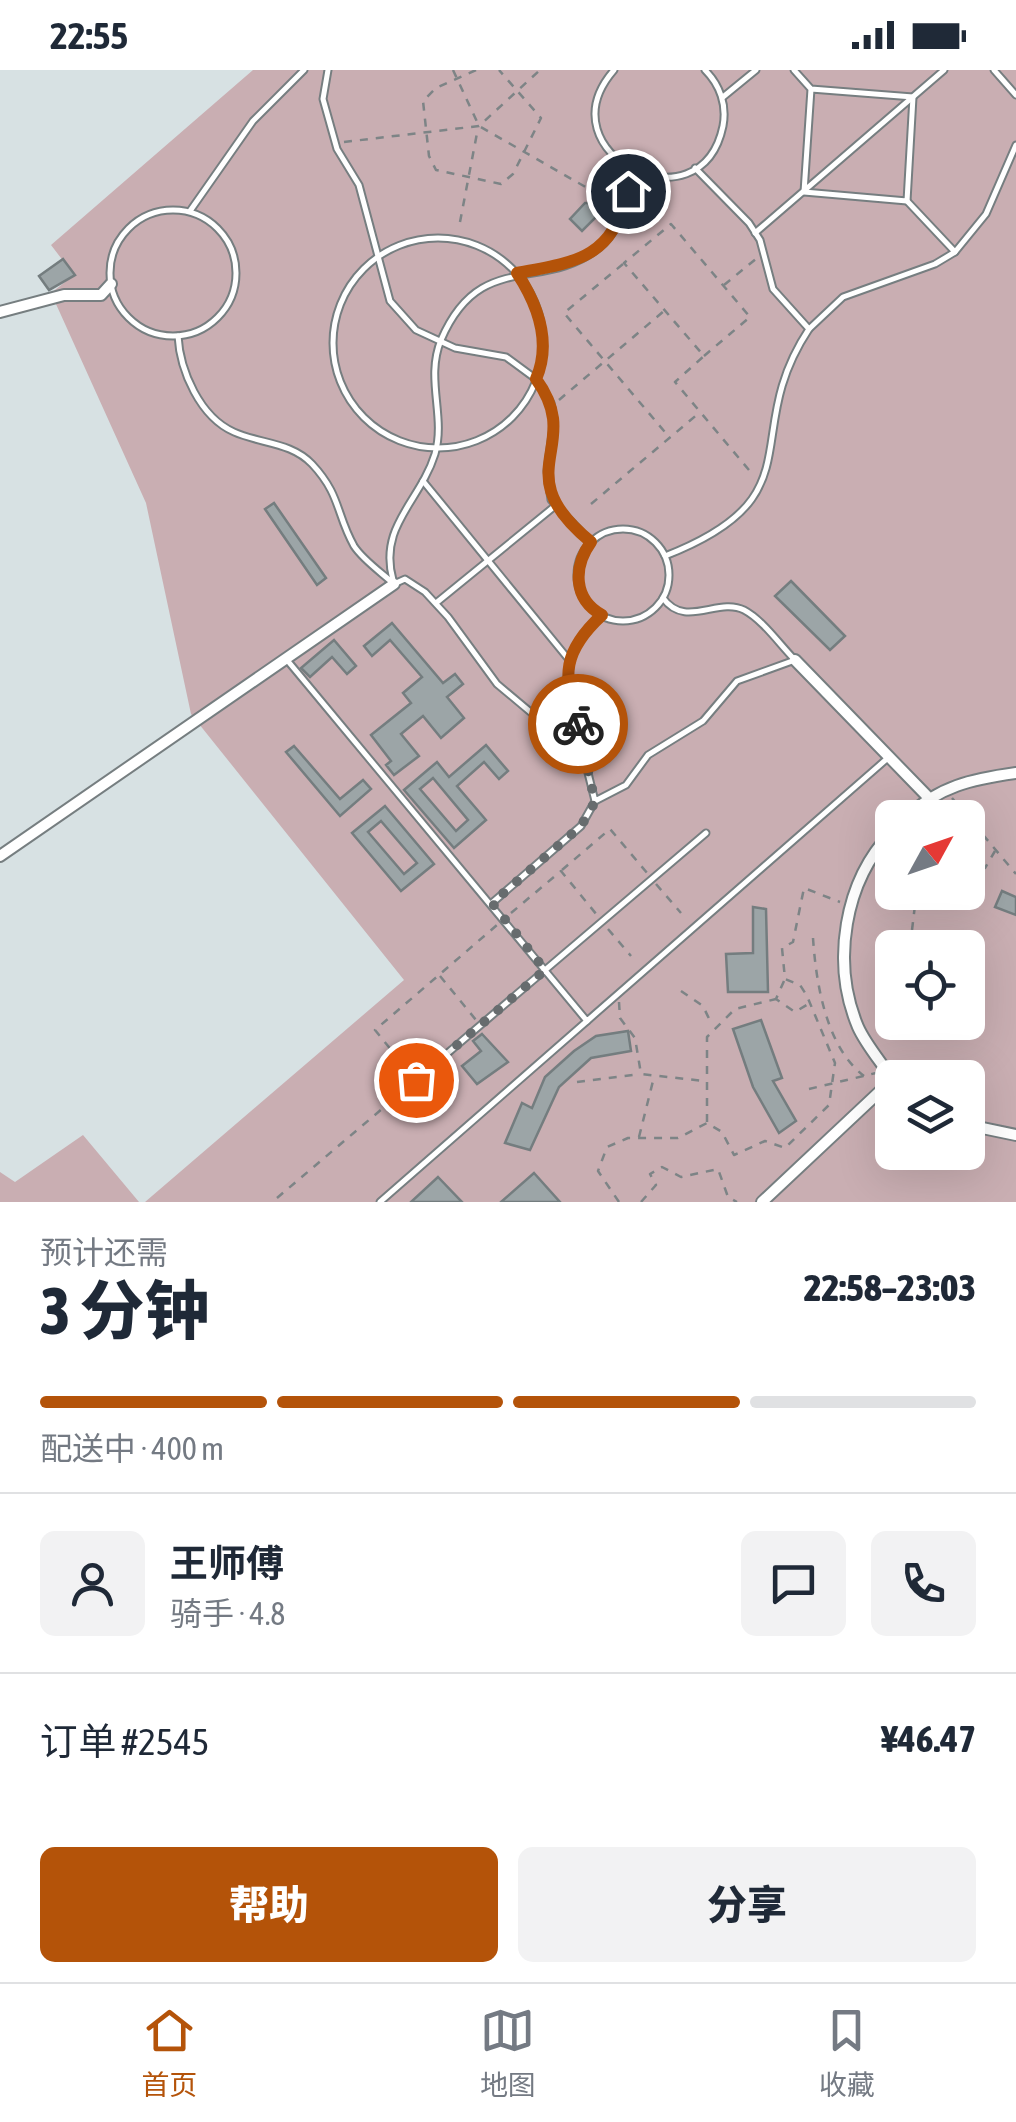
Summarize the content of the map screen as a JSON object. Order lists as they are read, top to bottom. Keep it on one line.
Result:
{"north":"top right","page":{"status":"22:55","heading":["3 分钟","预计还需","22:58–23:03"],"panel":["王师傅","骑手 · 4.8","订单 #2545","¥46.47"],"bar":"配送中 · 400 m","buttons":["帮助","分享"],"tabs":["首页","地图","收藏"]}}
